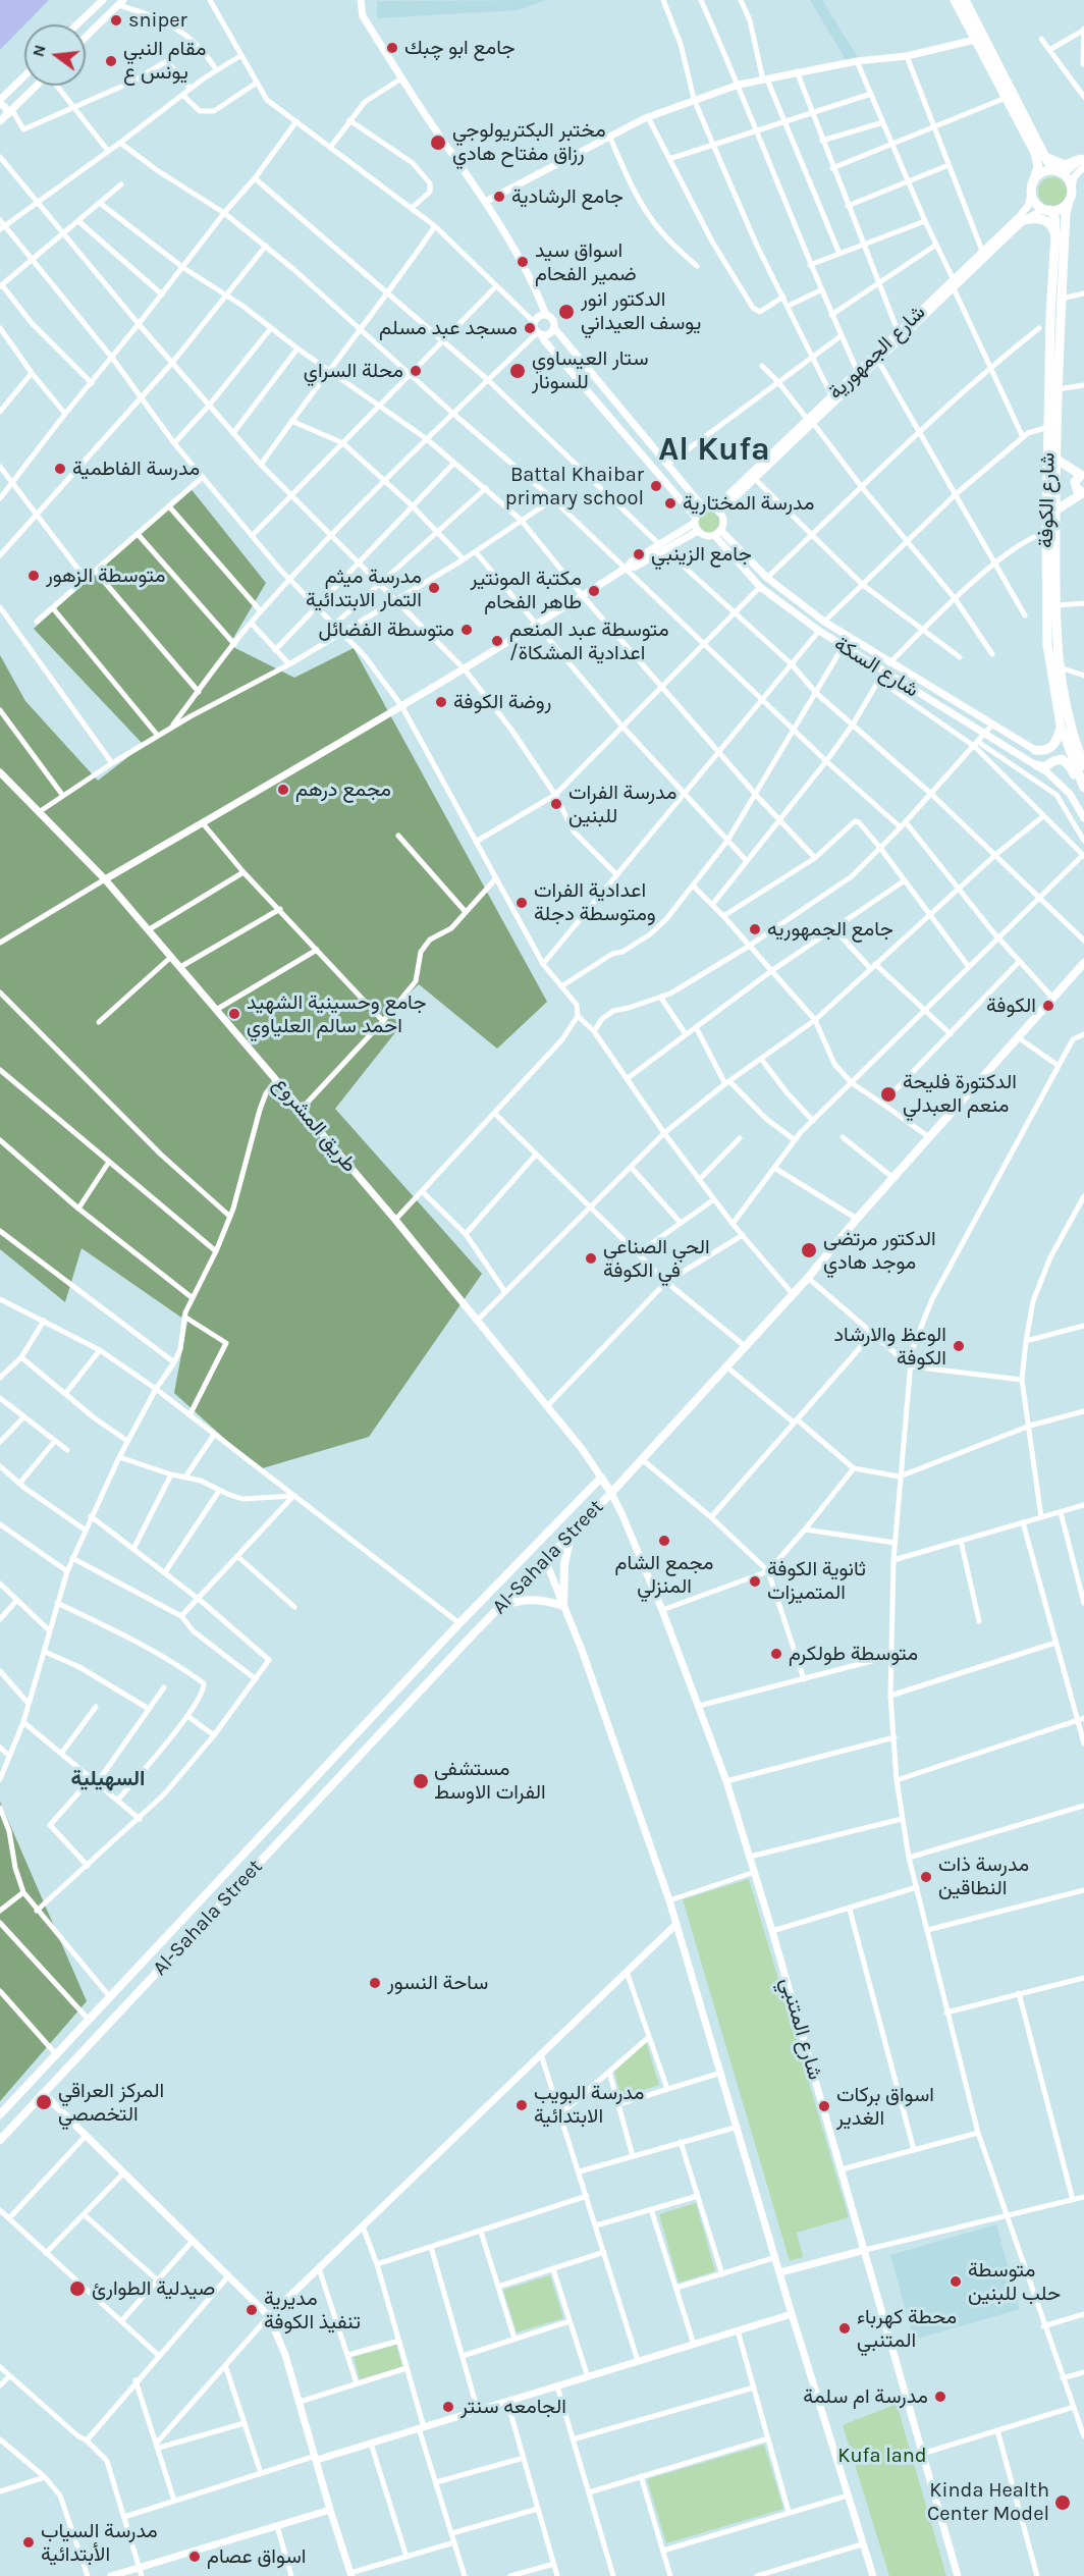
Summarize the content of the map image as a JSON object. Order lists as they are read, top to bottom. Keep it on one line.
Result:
{"streets":{"main road":["شارع الكوفة","طريق المشروع","Al-Sahala Street"],"street":["شارع الجمهورية","شارع السكة","شارع المتنبي"]},"crossings":[["شارع الجمهورية","شارع الكوفة"],["شارع الجمهورية","شارع السكة"],["طريق المشروع","Al-Sahala Street"],["طريق المشروع","شارع المتنبي"],["Al-Sahala Street","شارع المتنبي"]],"districts":["Al Kufa","السهيلية"],"parks":["Kufa land"],"places":["sniper","جامع ابو چبك","مقام النبي يونس ع","مختبر البكتريولوجي رزاق مفتاح هادي","جامع الرشادية","اسواق سيد ضمير الفحام","الدكتور انور يوسف العيداني","مسجد عبد مسلم","محلة السراي","ستار العيساوي للسونار","مدرسة الفاطمية","Battal Khaibar primary school","مدرسة المختارية","جامع الزينبي","متوسطة الزهور","مدرسة ميثم التمار الابتدائية","مكتبة المونتير طاهر الفحام","متوسطة الفضائل","متوسطة عبد المنعم /اعدادية المشكاة","روضة الكوفة","مجمع درهم","مدرسة الفرات للبنين","اعدادية الفرات ومتوسطة دجلة","جامع الجمهوريه","الكوفة","جامع وحسينية الشهيد احمد سالم العلياوي","الدكتورة فليحة منعم العبدلي","الدكتور مرتضى موجد هادي","الحي الصناعي في الكوفة","الوعظ والارشاد الكوفة","مجمع الشام المنزلي","ثانوية الكوفة المتميزات","متوسطة طولكرم","مستشفى الفرات الاوسط","مدرسة ذات النطاقين","ساحة النسور","المركز العراقي التخصصي","مدرسة البويب الابتدائية","اسواق بركات الغدير","متوسطة حلب للبنين","صيدلية الطوارئ","مديرية تنفيذ الكوفة","محطة كهرباء المتنبي","مدرسة ام سلمة","الجامعه سنتر","Kinda Health Center Model","مدرسة السياب الأبتدائية","اسواق عصام"],"north":"left"}
